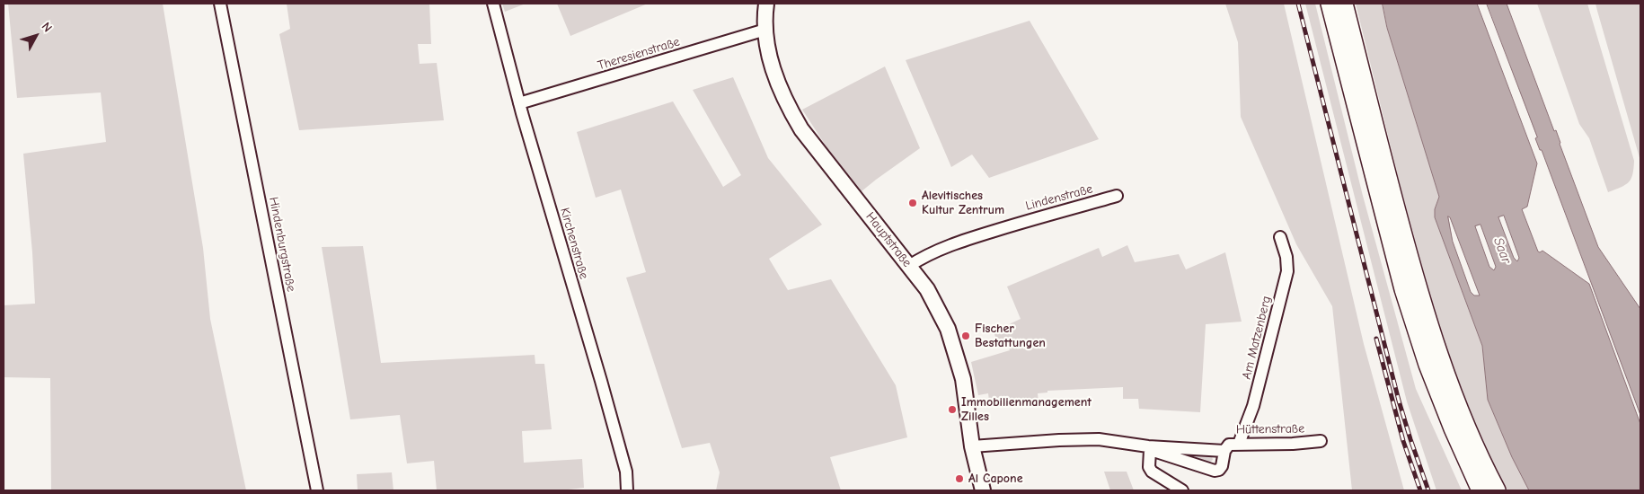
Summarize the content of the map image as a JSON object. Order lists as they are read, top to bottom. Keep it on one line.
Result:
{"streets":{"main road":["Hauptstraße"],"street":["Theresienstraße","Lindenstraße","Kirchenstraße","Hindenburgstraße","Am Matzenberg","Hüttenstraße"]},"crossings":[["Theresienstraße","Hauptstraße"],["Theresienstraße","Kirchenstraße"],["Lindenstraße","Hauptstraße"],["Hauptstraße","Hüttenstraße"],["Am Matzenberg","Hüttenstraße"]],"water":["Saar"],"places":["Alevitisches Kultur Zentrum","Fischer Bestattungen","Immobilienmanagement Zilles","Al Capone"],"north":"top right"}
